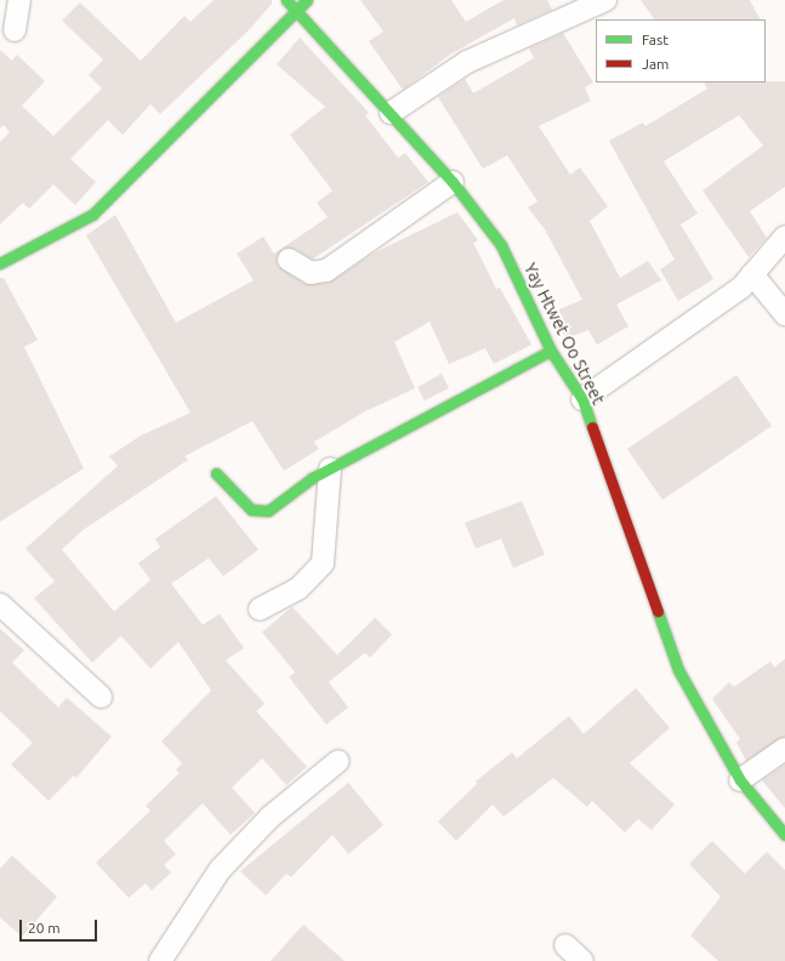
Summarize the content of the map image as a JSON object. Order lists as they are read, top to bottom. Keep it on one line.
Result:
{"streets":{"street":["Yay Htwet Oo Street"]},"legend":["Fast","Jam"],"scale_bar":"20 m"}
